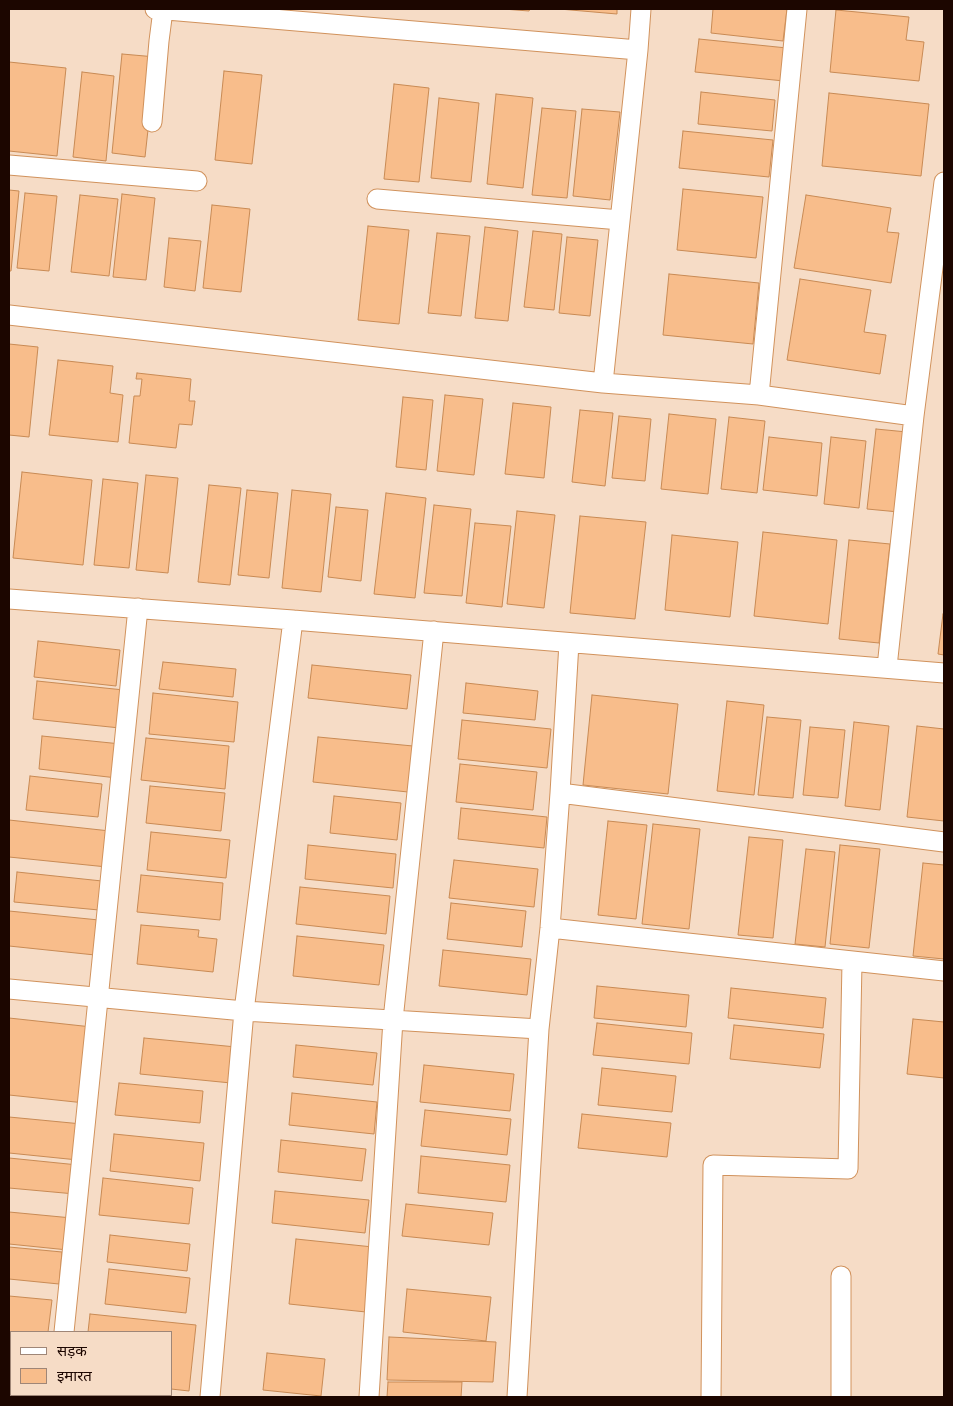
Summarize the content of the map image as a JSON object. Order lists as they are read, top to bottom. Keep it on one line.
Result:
{"legend":["सड़क","इमारत"]}
